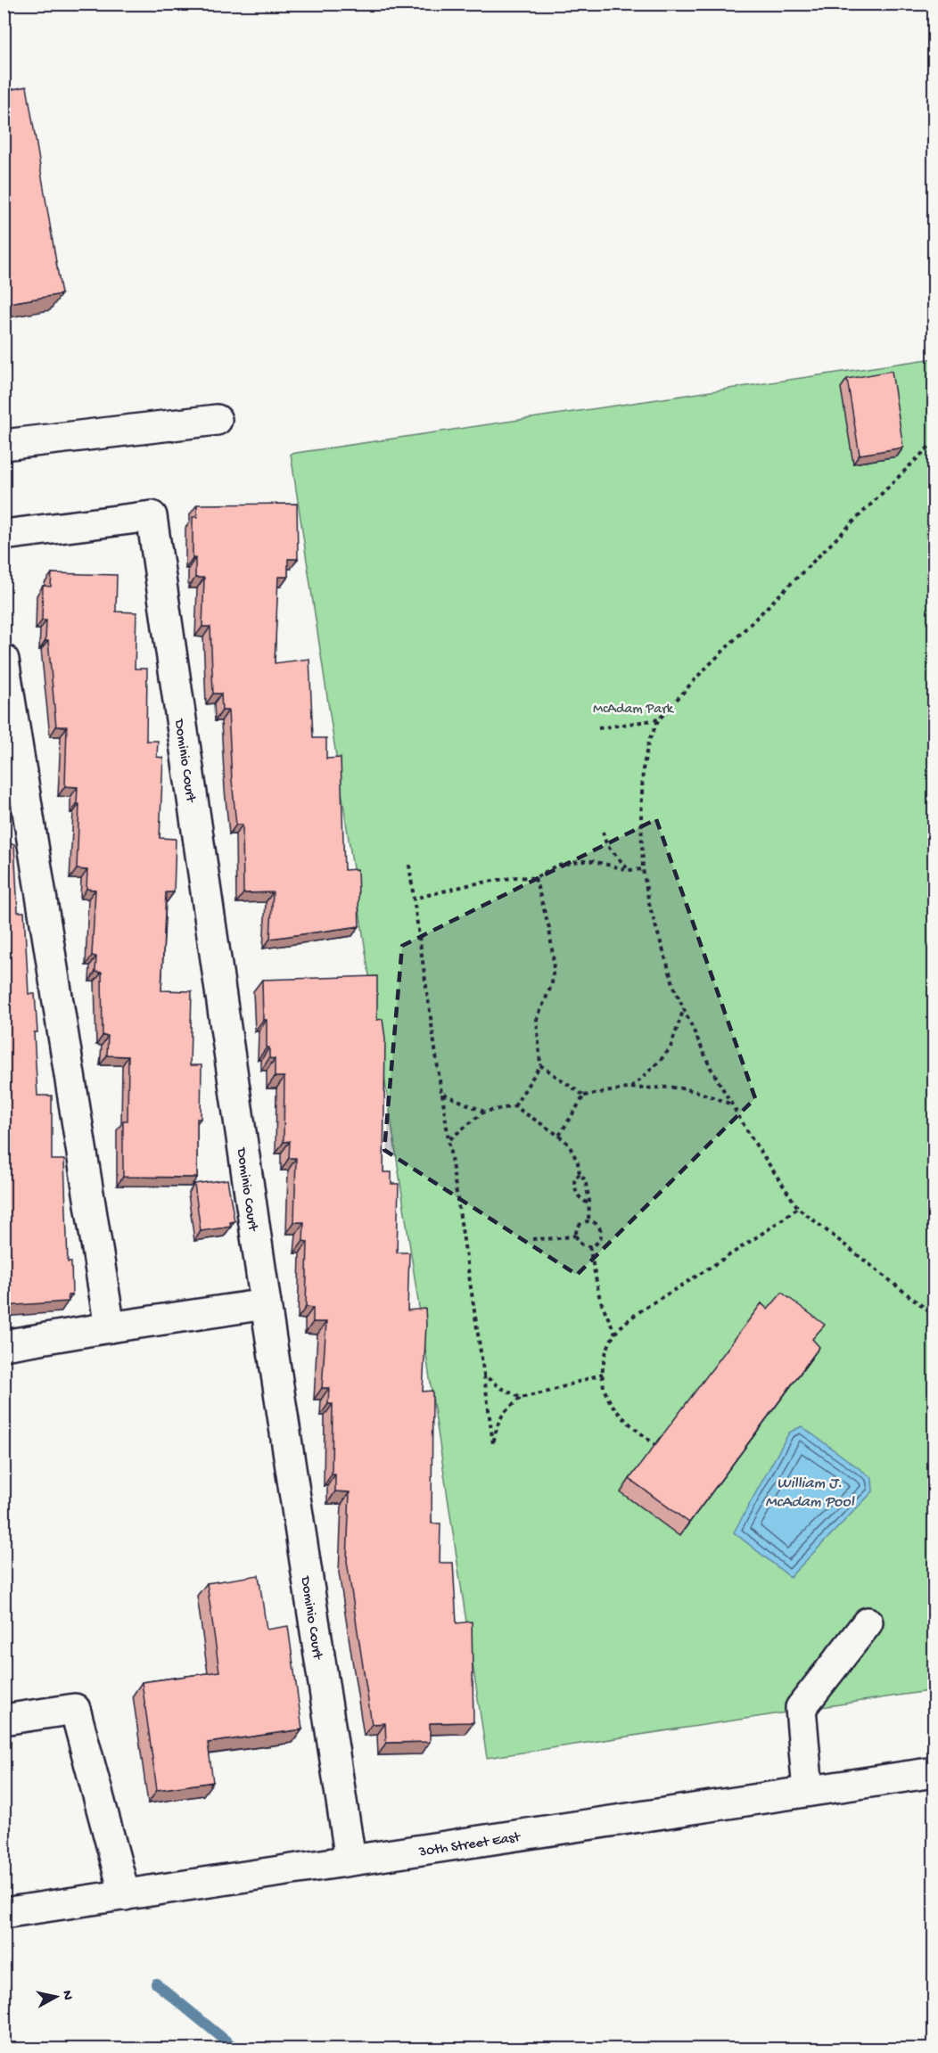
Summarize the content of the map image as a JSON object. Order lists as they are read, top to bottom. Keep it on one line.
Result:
{"streets":{"street":["Dominio Court","30th Street East"]},"crossings":[["Dominio Court","30th Street East"]],"water":["William J. McAdam Pool"],"parks":["McAdam Park"],"north":"right"}
